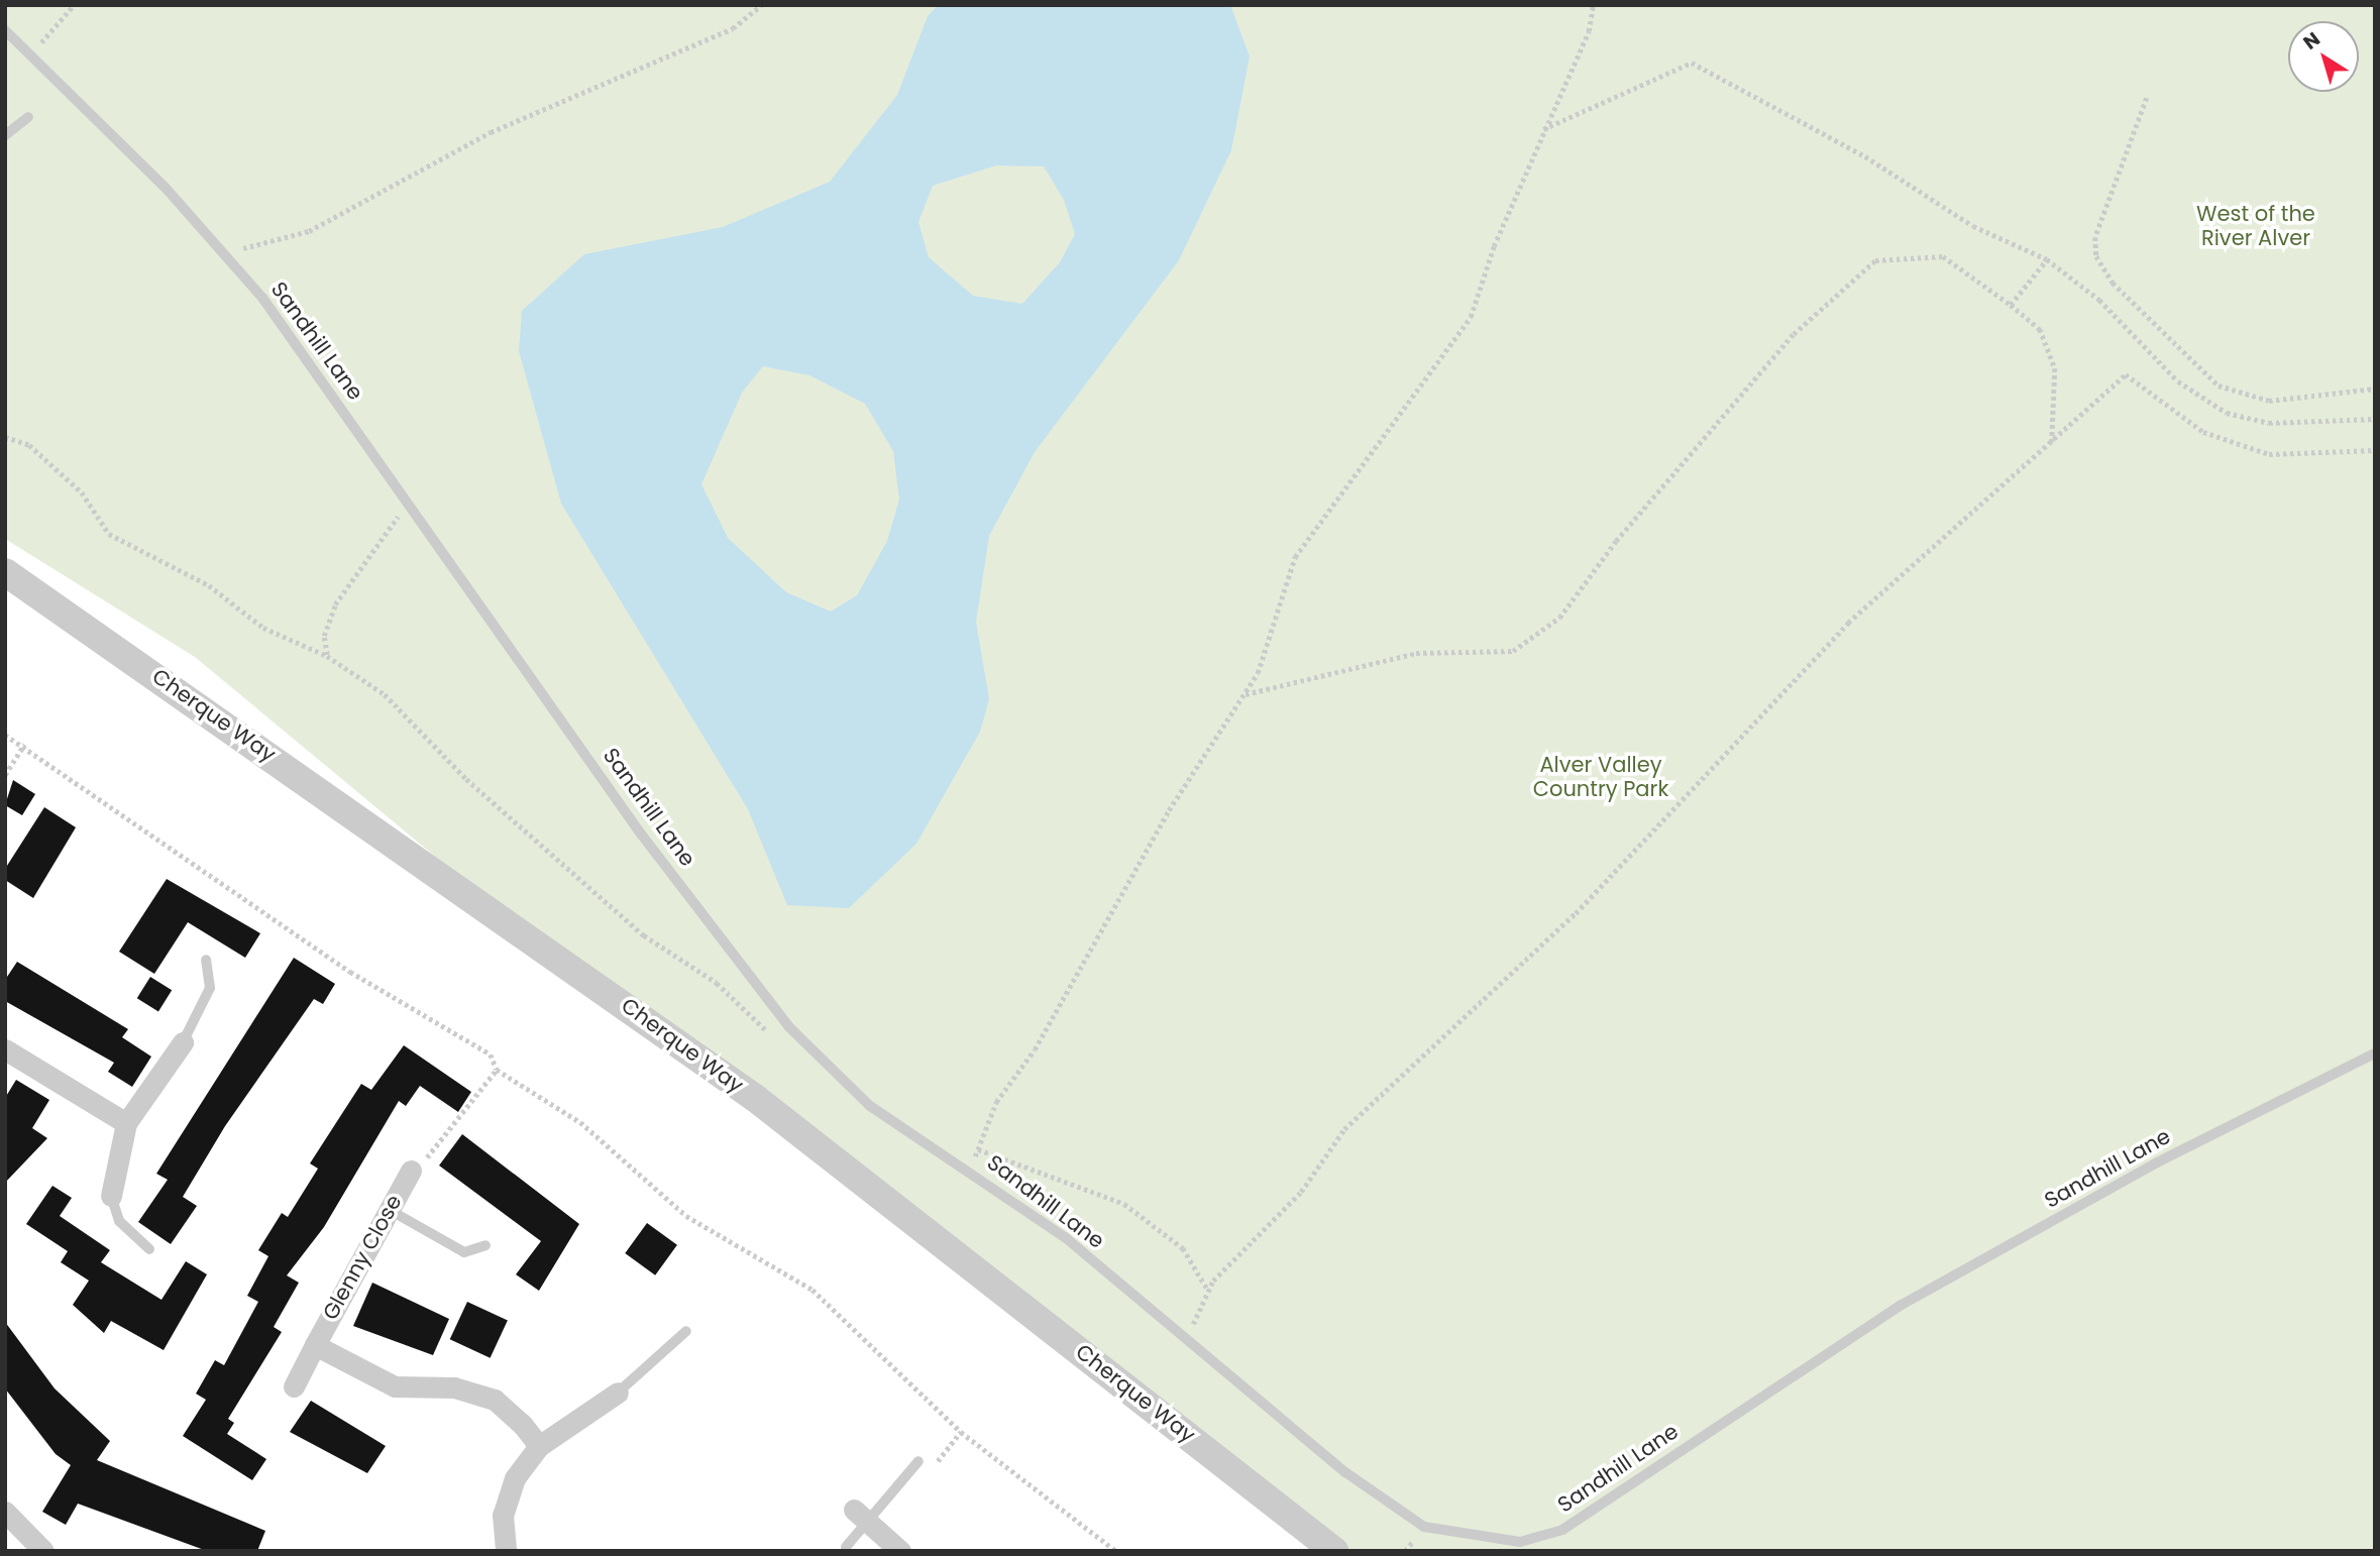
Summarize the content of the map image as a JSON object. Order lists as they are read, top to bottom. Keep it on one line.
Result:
{"streets":{"street":["Cherque Way","Glenny Close"],"lane":["Sandhill Lane"]},"parks":["West of the River Alver","Alver Valley Country Park"],"north":"top left"}
